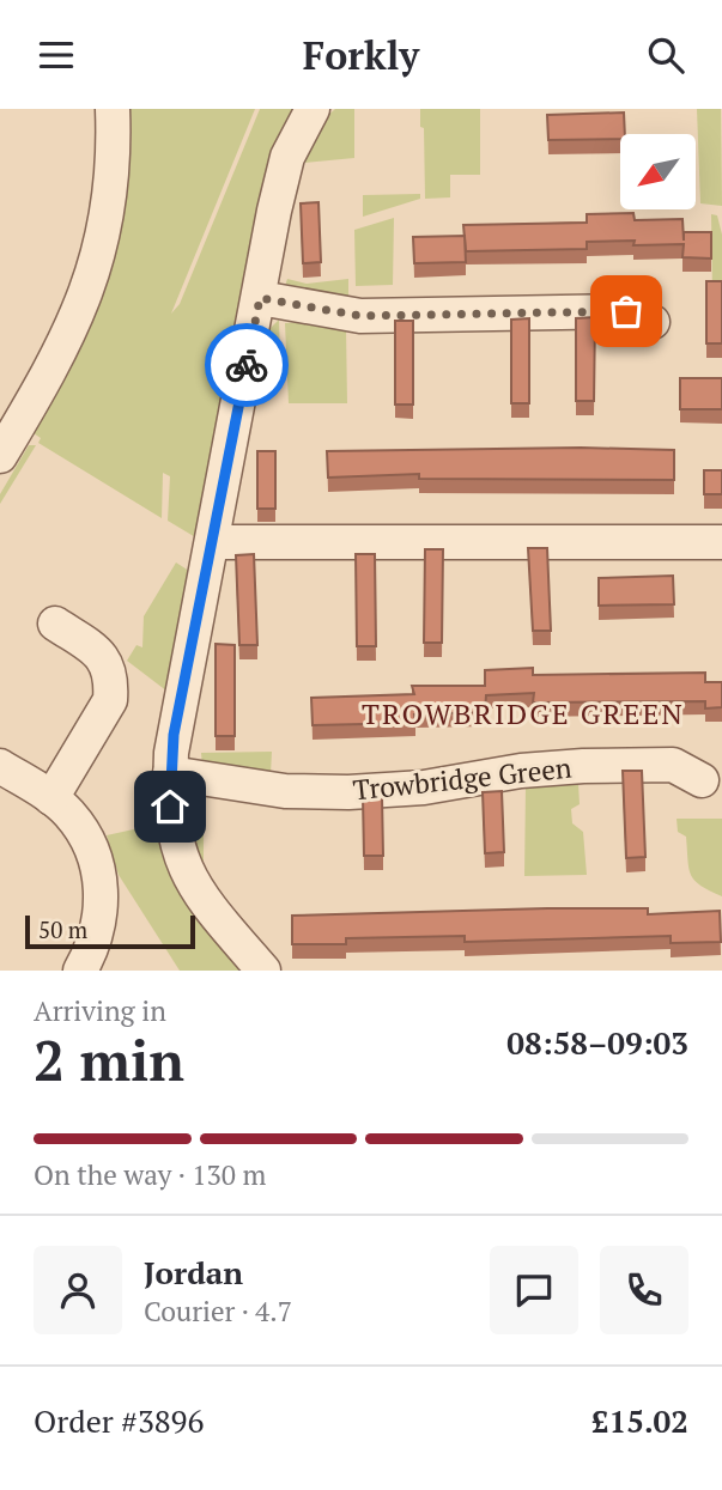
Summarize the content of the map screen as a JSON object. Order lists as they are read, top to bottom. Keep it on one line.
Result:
{"streets":{"street":["Trowbridge Green"]},"districts":["TROWBRIDGE GREEN"],"scale_bar":"50 m","north":"bottom left","page":{"header":"Forkly","scale":"50 m","heading":["2 min","Arriving in","08:58–09:03"],"panel":["Jordan","Courier · 4.7","Order #3896","£15.02"],"bar":"On the way · 130 m"}}
